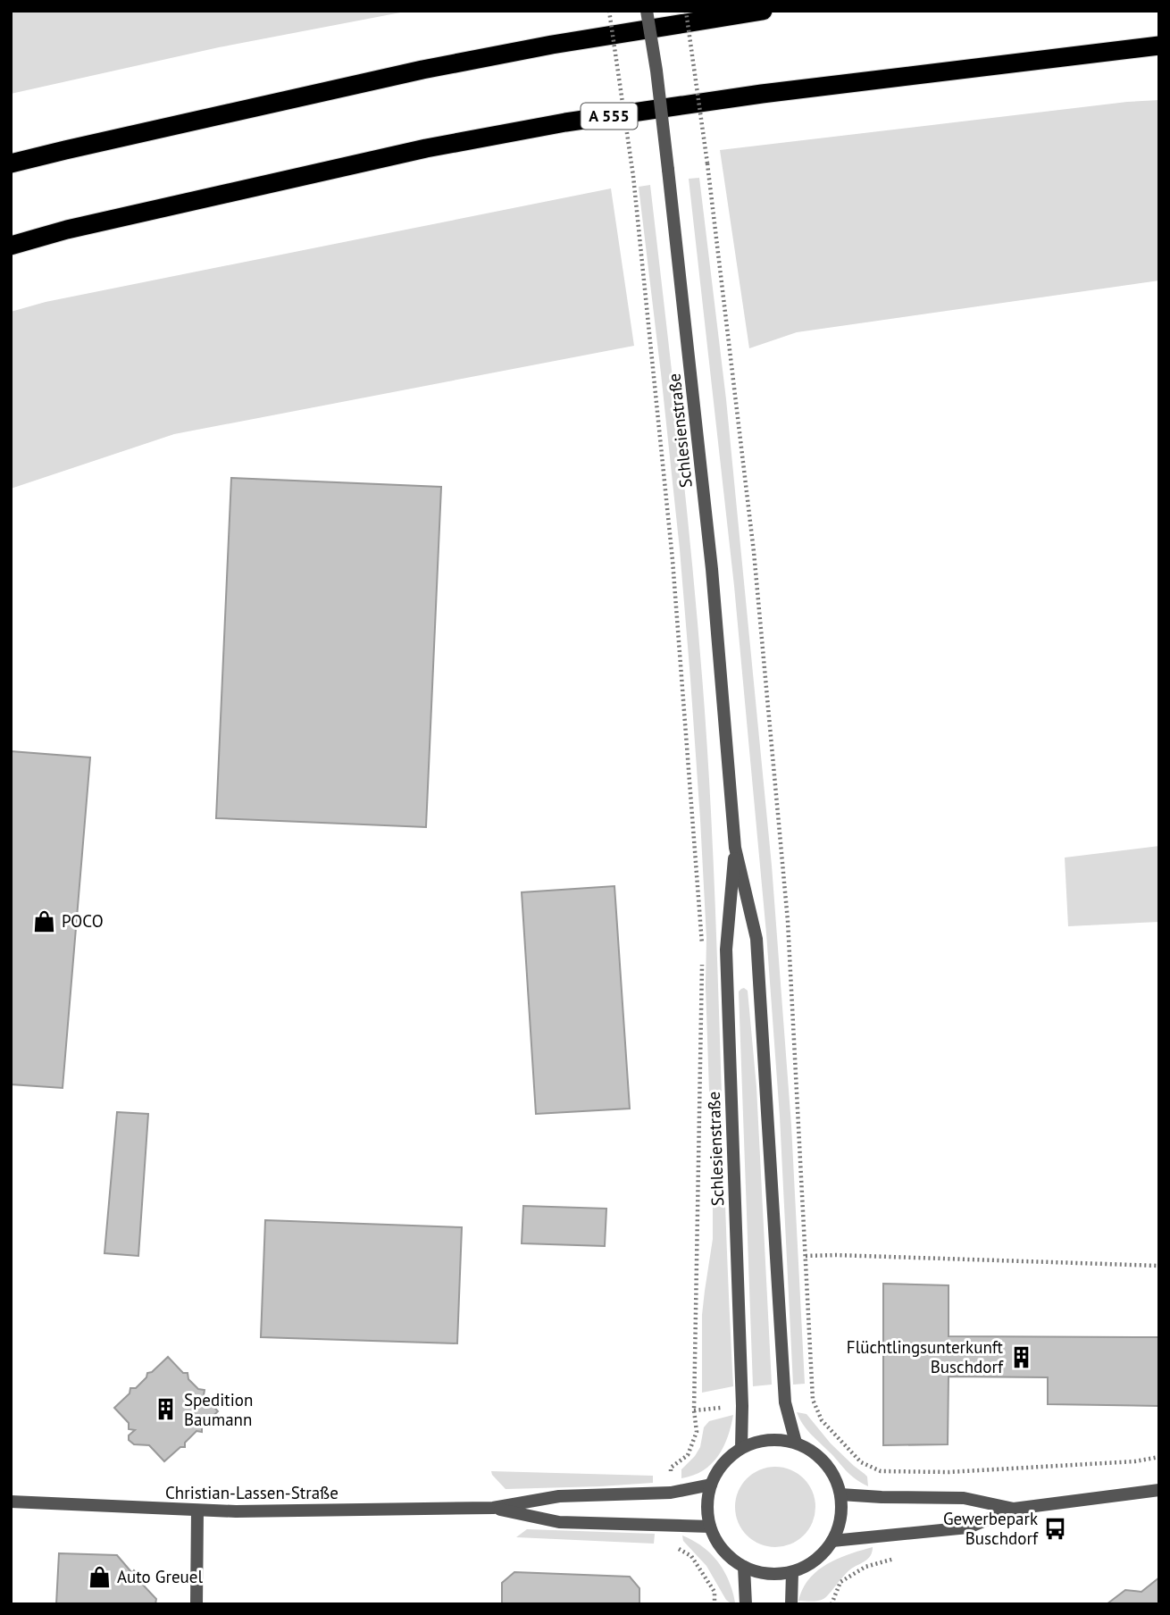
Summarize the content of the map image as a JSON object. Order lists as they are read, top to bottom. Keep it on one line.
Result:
{"streets":{"highway":["A 555"],"street":["Schlesienstraße","Christian-Lassen-Straße"]},"crossings":[["Schlesienstraße","Christian-Lassen-Straße"]],"places":{"shop":["POCO","Auto Greuel"],"building":["Flüchtlingsunterkunft Buschdorf","Spedition Baumann"],"bus stop":["Gewerbepark Buschdorf"]}}
